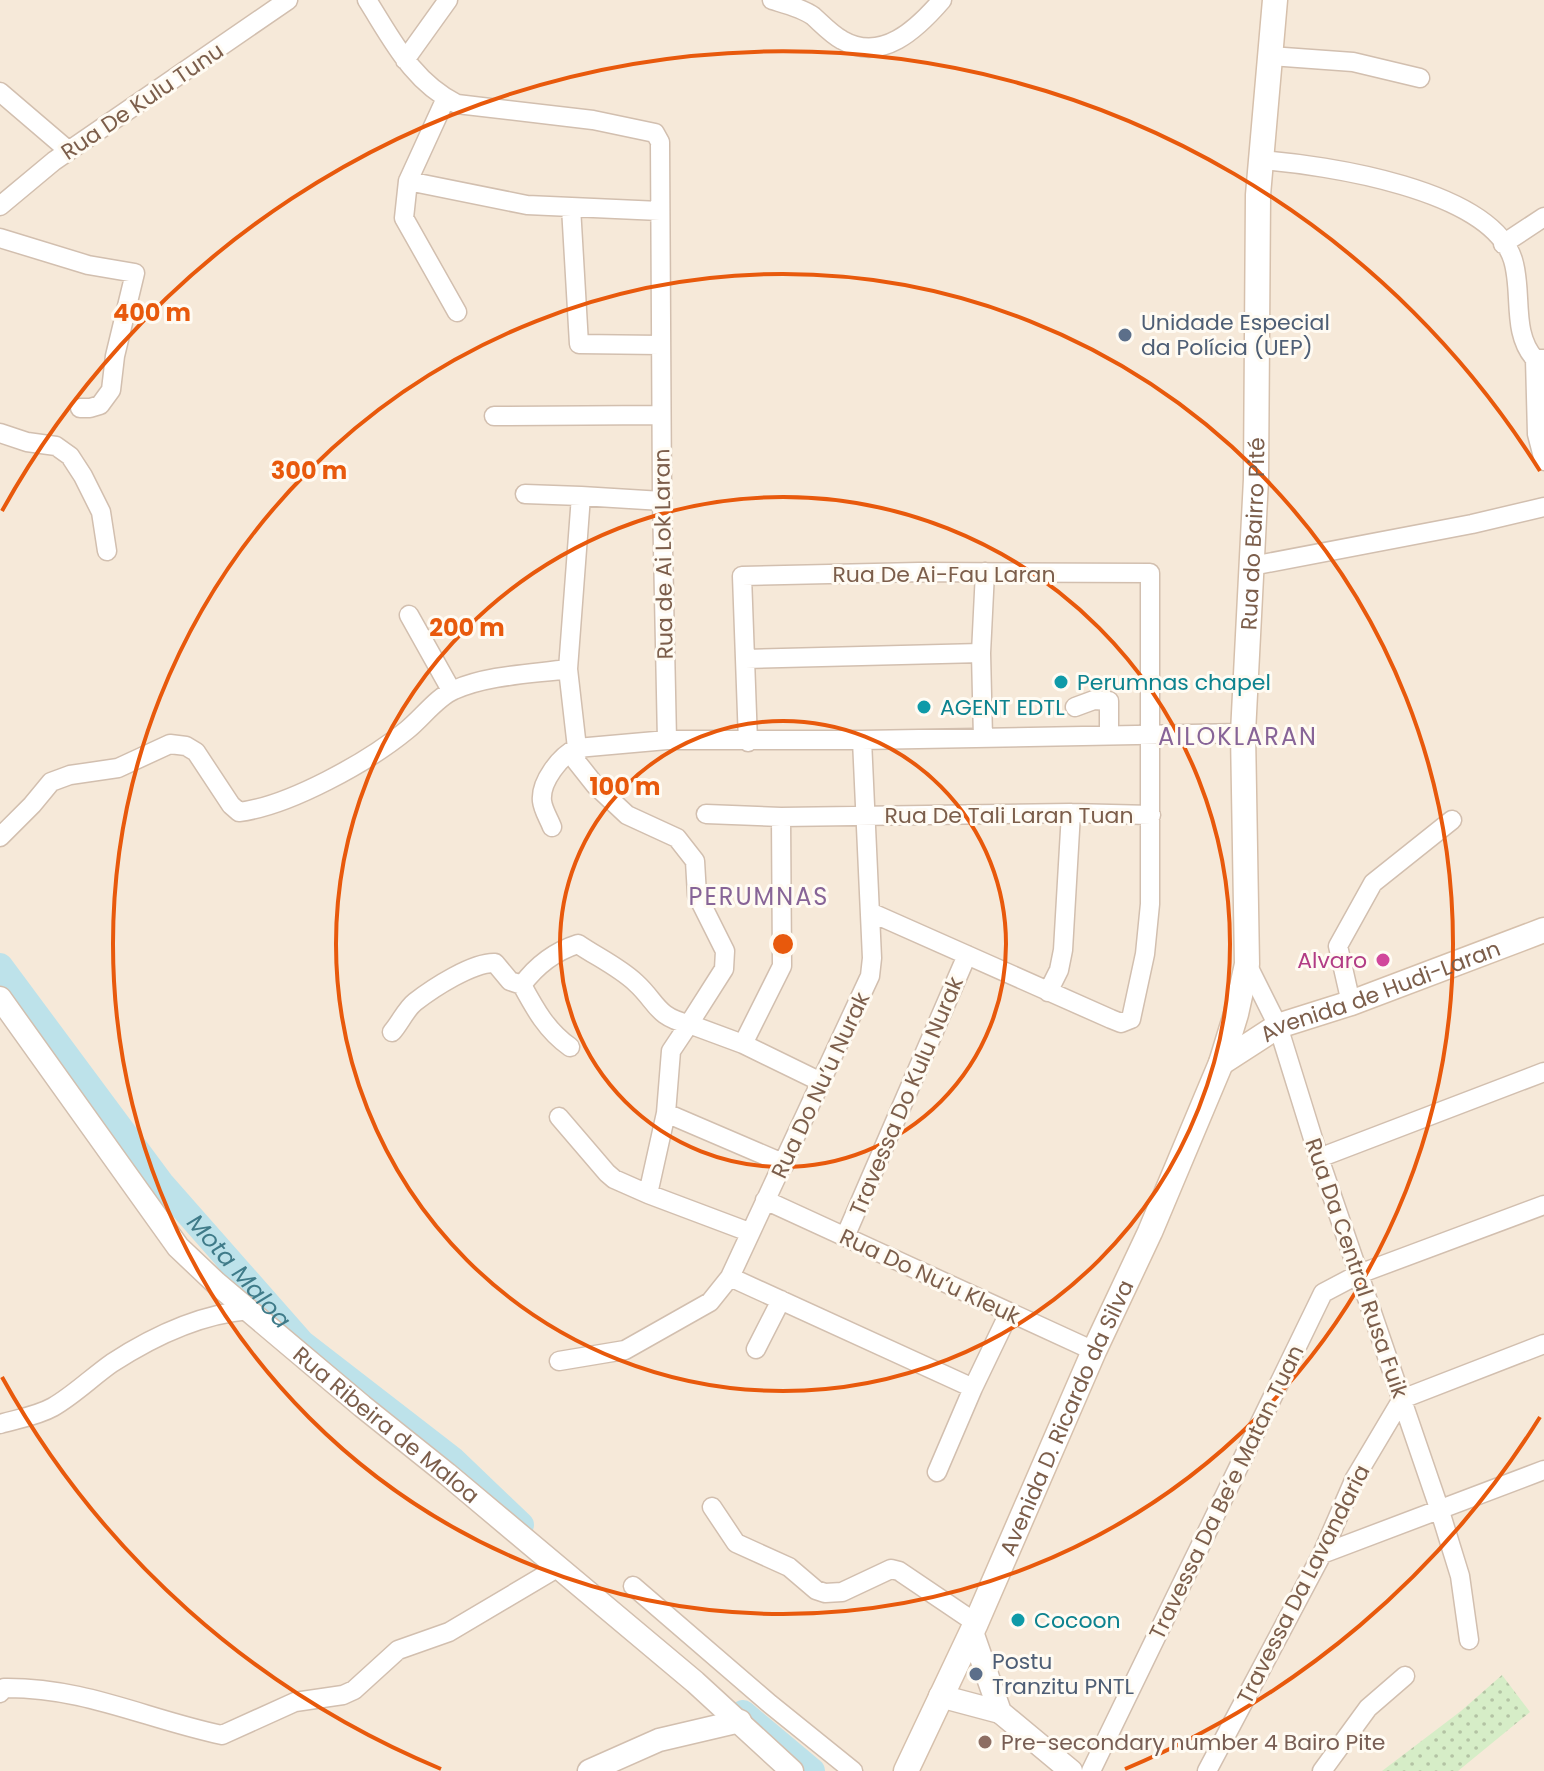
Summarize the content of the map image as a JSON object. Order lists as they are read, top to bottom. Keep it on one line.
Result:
{"streets":{"main road":["Rua do Bairro Pité","Avenida de Hudi-Laran","Avenida D. Ricardo da Silva"],"street":["Rua De Kulu Tunu","Rua de Ai Lok Laran","Rua De Ai-Fau Laran","Rua De Tali Laran Tuan","Rua Do Nu’u Nurak","Travessa Do Kulu Nurak","Rua Da Central Rusa Fuik","Rua Do Nu’u Kleuk","Rua Ribeira de Maloa","Travessa Da Be’e Matan Tuan","Travessa Da Lavandaria"]},"crossings":[["Rua do Bairro Pité","Avenida de Hudi-Laran"],["Rua do Bairro Pité","Rua Da Central Rusa Fuik"],["Rua do Bairro Pité","Avenida D. Ricardo da Silva"],["Rua De Tali Laran Tuan","Rua Do Nu’u Nurak"],["Avenida de Hudi-Laran","Rua Da Central Rusa Fuik"],["Avenida de Hudi-Laran","Avenida D. Ricardo da Silva"],["Rua Do Nu’u Nurak","Rua Do Nu’u Kleuk"],["Travessa Do Kulu Nurak","Rua Do Nu’u Kleuk"],["Rua Da Central Rusa Fuik","Travessa Da Be’e Matan Tuan"],["Rua Da Central Rusa Fuik","Travessa Da Lavandaria"],["Rua Do Nu’u Kleuk","Avenida D. Ricardo da Silva"]],"districts":["AILOKLARAN","PERUMNAS"],"water":["Mota Maloa"],"places":["Unidade Especial da Polícia (UEP)","Perumnas chapel","AGENT EDTL","Alvaro","Cocoon","Postu Tranzitu PNTL","Pre-secondary number 4 Bairo Pite"],"rings":["400 m","300 m","200 m","100 m"]}
